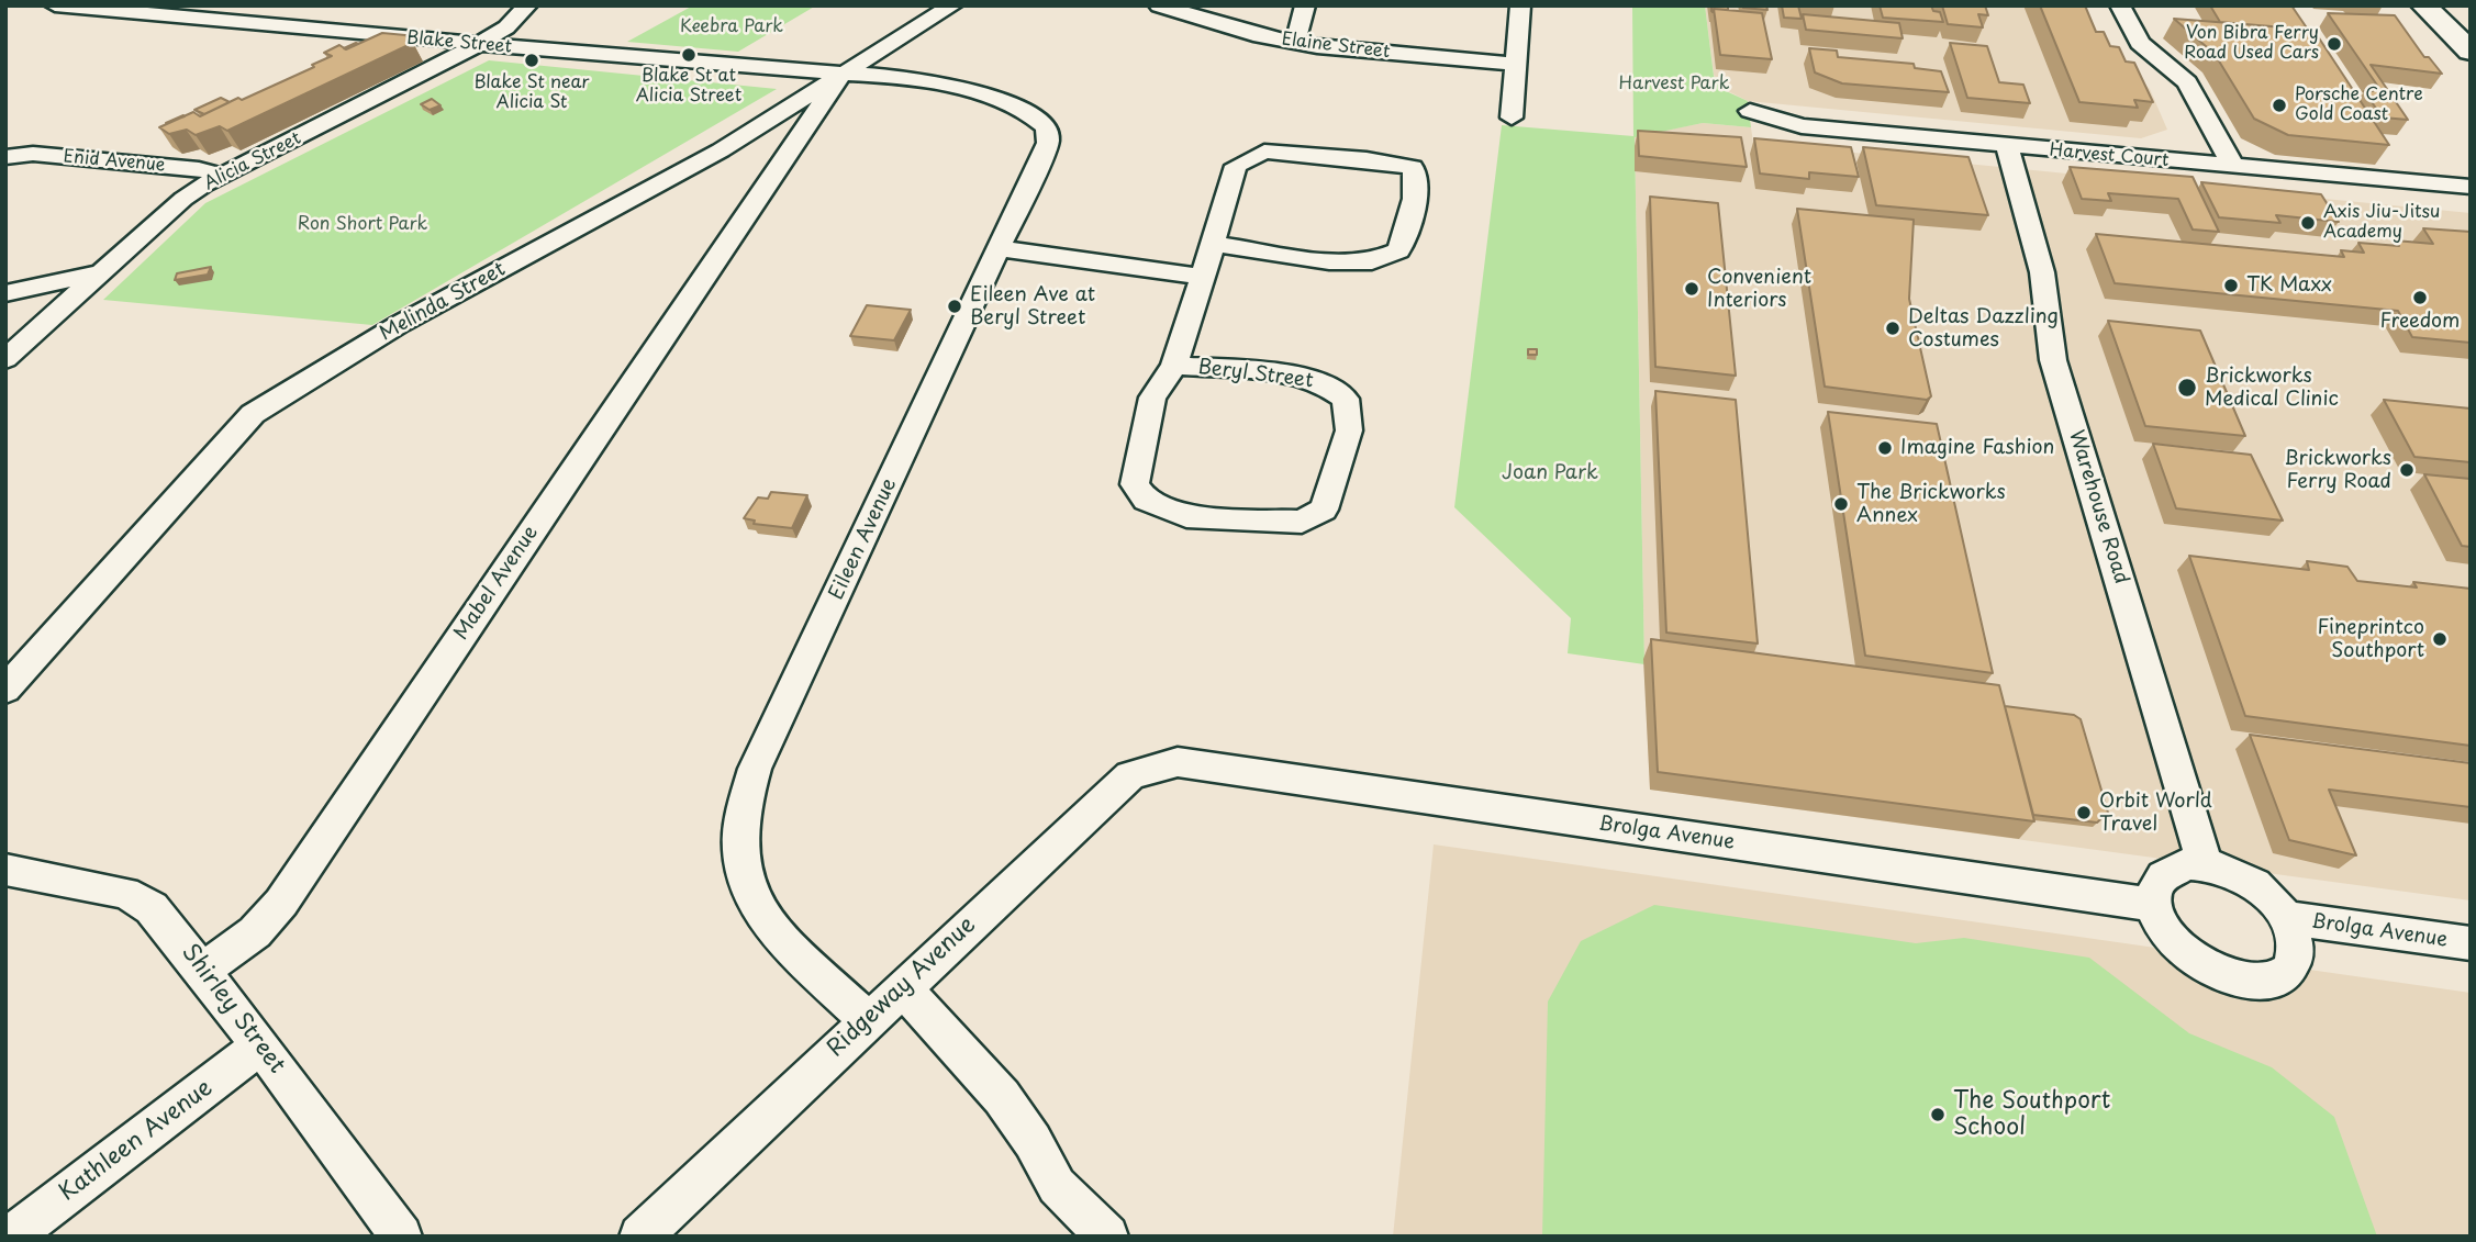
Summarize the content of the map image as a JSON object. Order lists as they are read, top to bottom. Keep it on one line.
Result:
{"streets":{"street":["Blake Street","Elaine Street","Harvest Court","Enid Avenue","Alicia Street","Melinda Street","Beryl Street","Warehouse Road","Eileen Avenue","Mabel Avenue","Brolga Avenue","Ridgeway Avenue","Shirley Street","Kathleen Avenue"]},"crossings":[["Blake Street","Alicia Street"],["Blake Street","Melinda Street"],["Blake Street","Eileen Avenue"],["Blake Street","Mabel Avenue"],["Harvest Court","Warehouse Road"],["Enid Avenue","Alicia Street"],["Melinda Street","Mabel Avenue"],["Warehouse Road","Brolga Avenue"],["Eileen Avenue","Ridgeway Avenue"],["Mabel Avenue","Shirley Street"],["Brolga Avenue","Ridgeway Avenue"],["Shirley Street","Kathleen Avenue"]],"parks":["Keebra Park","Harvest Park","Ron Short Park","Joan Park"],"places":["Von Bibra Ferry Road Used Cars","Blake St at Alicia Street","Blake St near Alicia St","Porsche Centre Gold Coast","Axis Jiu-Jitsu Academy","TK Maxx","Convenient Interiors","Freedom","Eileen Ave at Beryl Street","Deltas Dazzling Costumes","Brickworks Medical Clinic","Imagine Fashion","Brickworks Ferry Road","The Brickworks Annex","Fineprintco Southport","Orbit World Travel","The Southport School"]}
